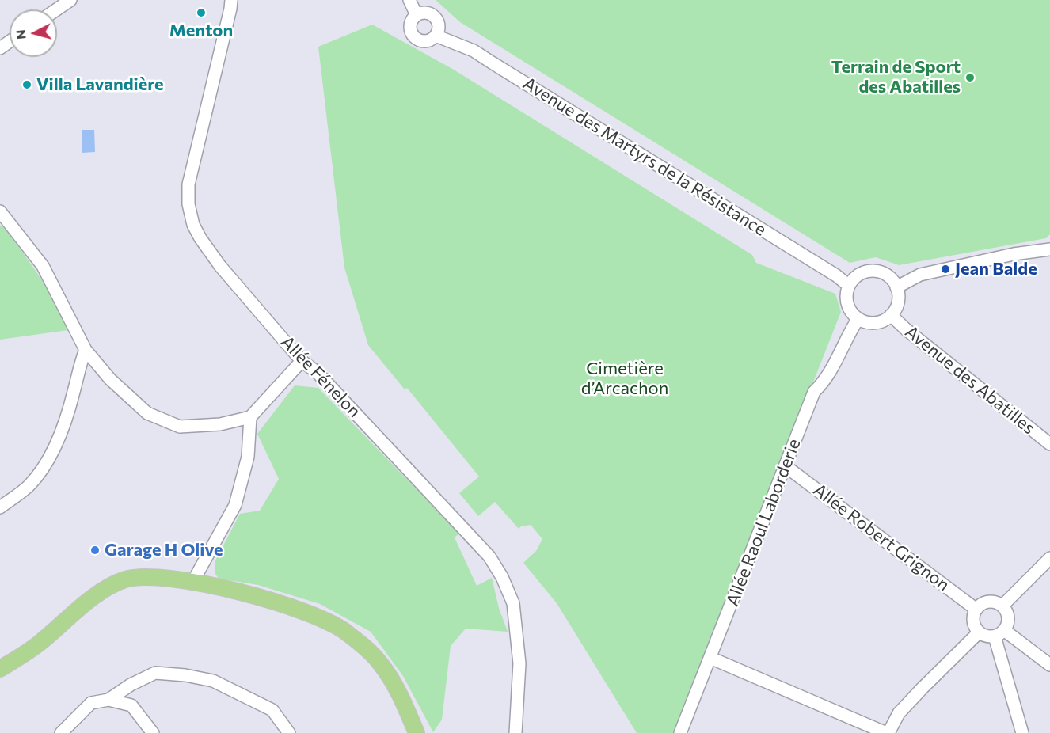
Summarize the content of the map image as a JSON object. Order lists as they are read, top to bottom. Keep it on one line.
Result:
{"streets":{"street":["Avenue des Martyrs de la Résistance","Allée Fénelon","Avenue des Abatilles","Allée Raoul Laborderie","Allée Robert Grignon"]},"crossings":[["Avenue des Martyrs de la Résistance","Avenue des Abatilles"],["Avenue des Martyrs de la Résistance","Allée Raoul Laborderie"],["Avenue des Abatilles","Allée Raoul Laborderie"],["Allée Raoul Laborderie","Allée Robert Grignon"]],"parks":["Cimetière d’Arcachon"],"places":["Menton","Terrain de Sport des Abatilles","Villa Lavandière","Jean Balde","Garage H Olive"],"north":"left"}
